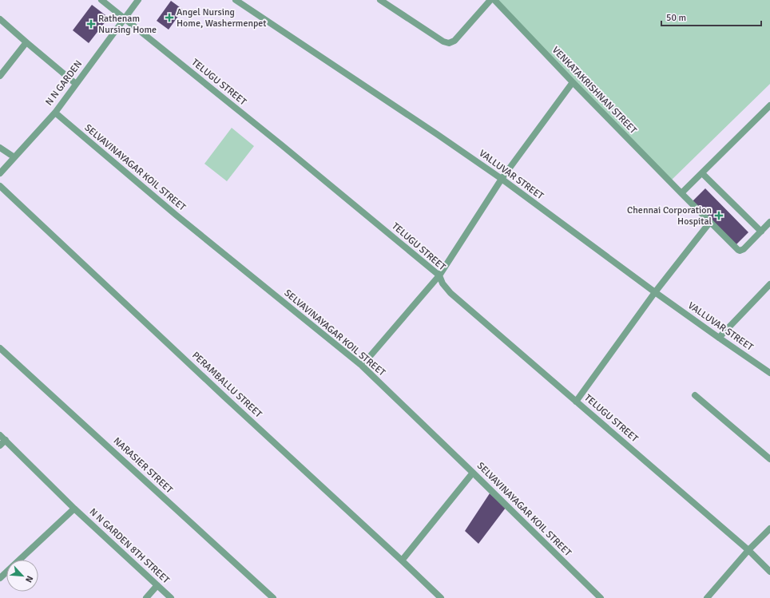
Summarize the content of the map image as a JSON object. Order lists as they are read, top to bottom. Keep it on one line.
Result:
{"streets":{"street":["TELUGU STREET","N N GARDEN","VENKATAKRISHNAN STREET","SELVAVINAYAGAR KOIL STREET","VALLUVAR STREET","PERAMBALLU STREET","NARASIER STREET","N N GARDEN 8TH STREET"]},"crossings":[["TELUGU STREET","N N GARDEN"],["N N GARDEN","SELVAVINAYAGAR KOIL STREET"]],"places":{"health":["Angel Nursing Home, Washermenpet","Rathenam Nursing Home","Chennai Corporation Hospital"]},"scale_bar":"50 m","north":"bottom right"}
